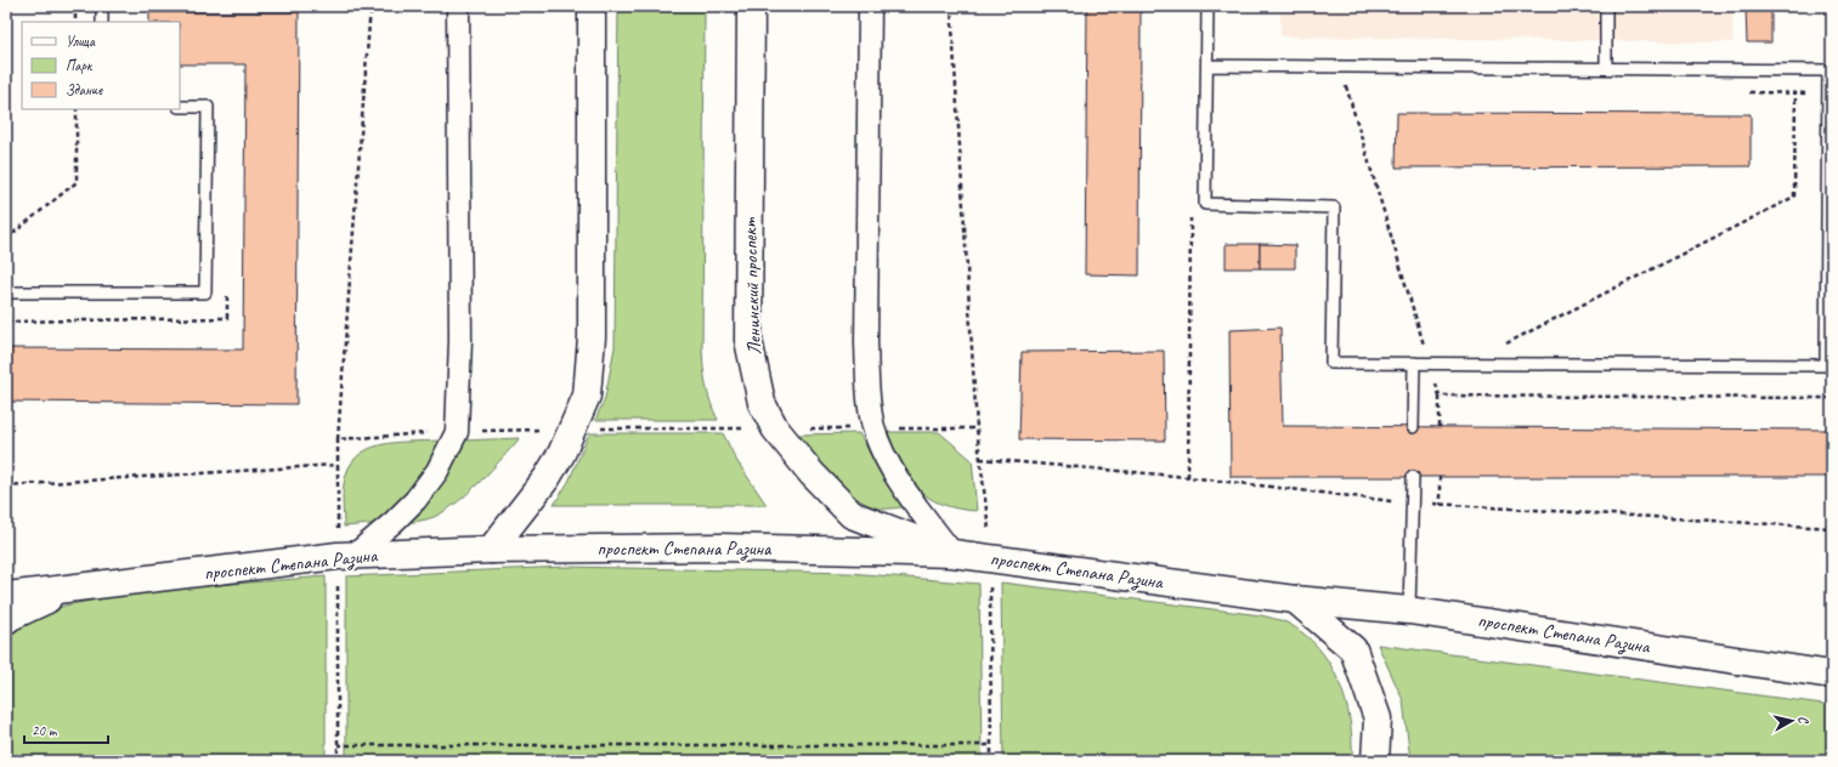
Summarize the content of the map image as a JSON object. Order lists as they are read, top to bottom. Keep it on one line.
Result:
{"streets":{"main road":["Ленинский проспект","проспект Степана Разина"]},"crossings":[["Ленинский проспект","проспект Степана Разина"]],"legend":["Улица","Парк","Здание"],"scale_bar":"20 m","north":"right"}
